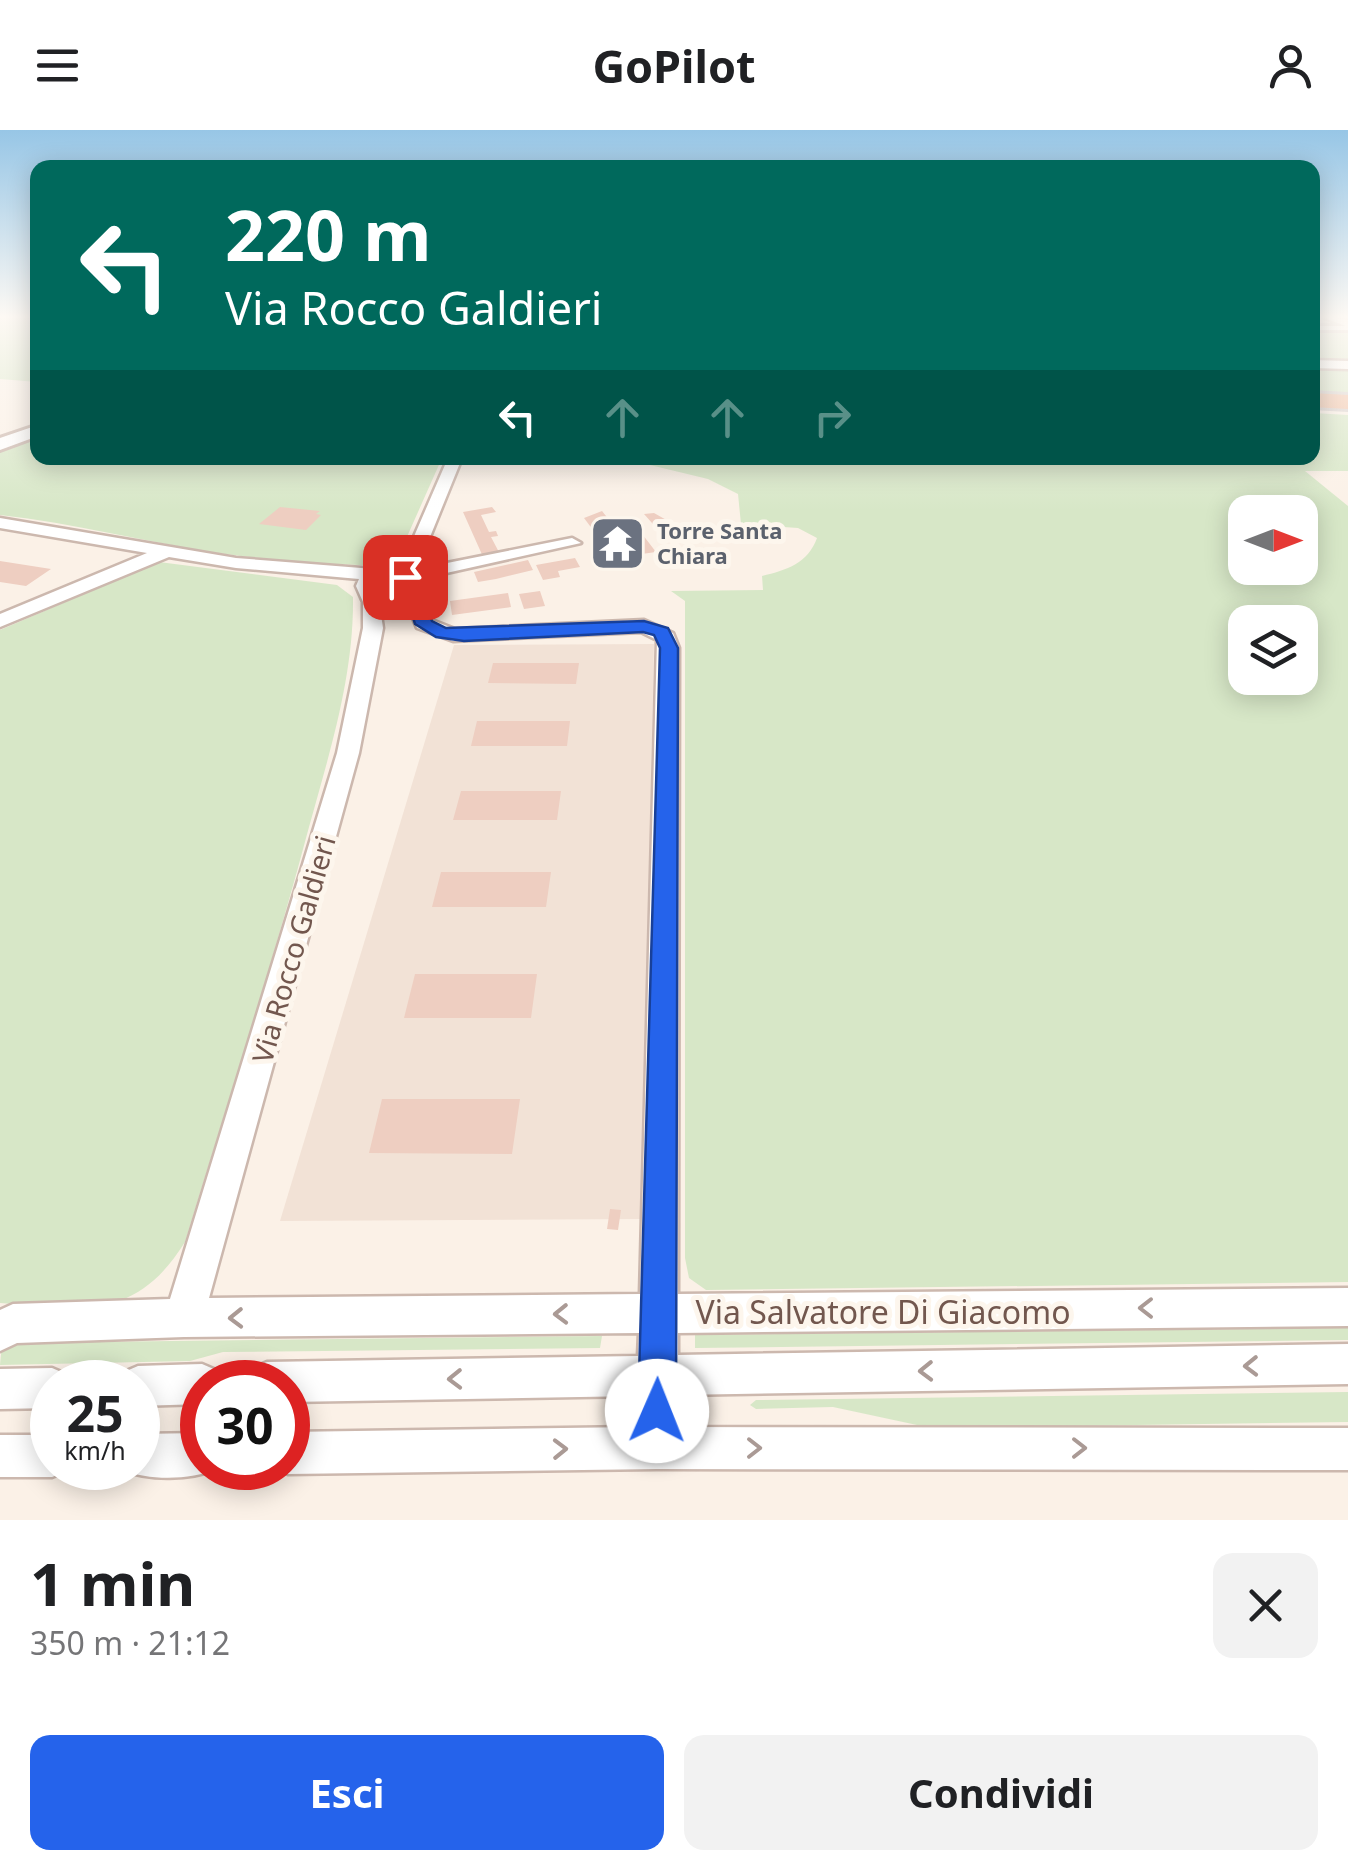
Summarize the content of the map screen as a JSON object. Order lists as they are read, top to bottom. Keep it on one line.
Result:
{"streets":{"street":["Via Rocco Galdieri","Via Salvatore Di Giacomo"]},"crossings":[["Via Rocco Galdieri","Via Salvatore Di Giacomo"]],"places":{"temple":["Torre Santa Chiara"]},"north":"right","page":{"header":"GoPilot","turn":["220 m","Via Rocco Galdieri"],"speed":"25 km/h","limit":"30","heading":["1 min","350 m · 21:12"],"buttons":["Esci","Condividi"]}}
